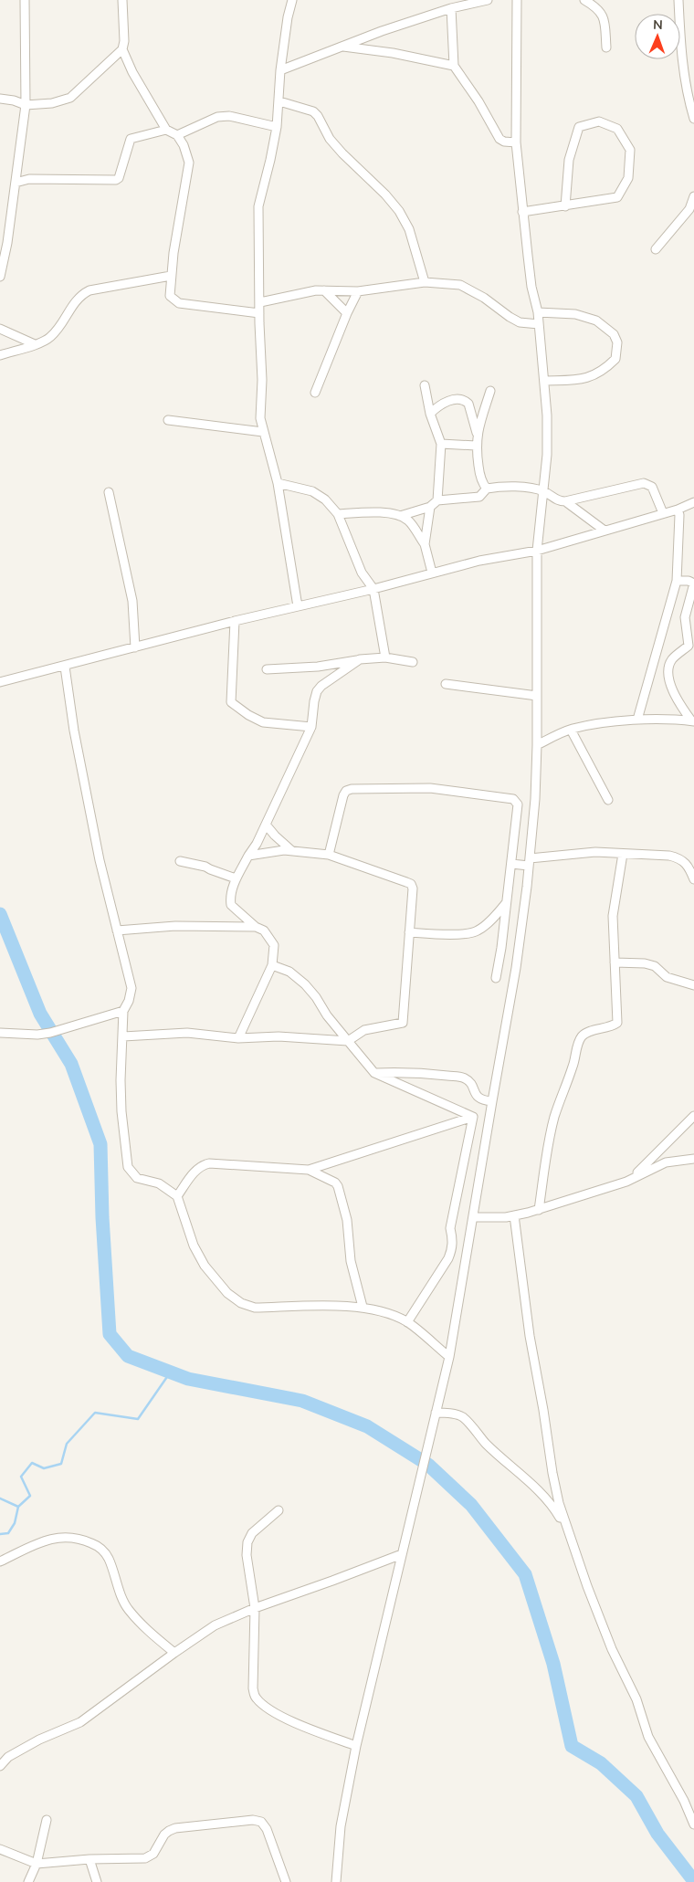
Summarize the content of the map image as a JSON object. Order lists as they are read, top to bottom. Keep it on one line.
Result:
{"north":"top"}
